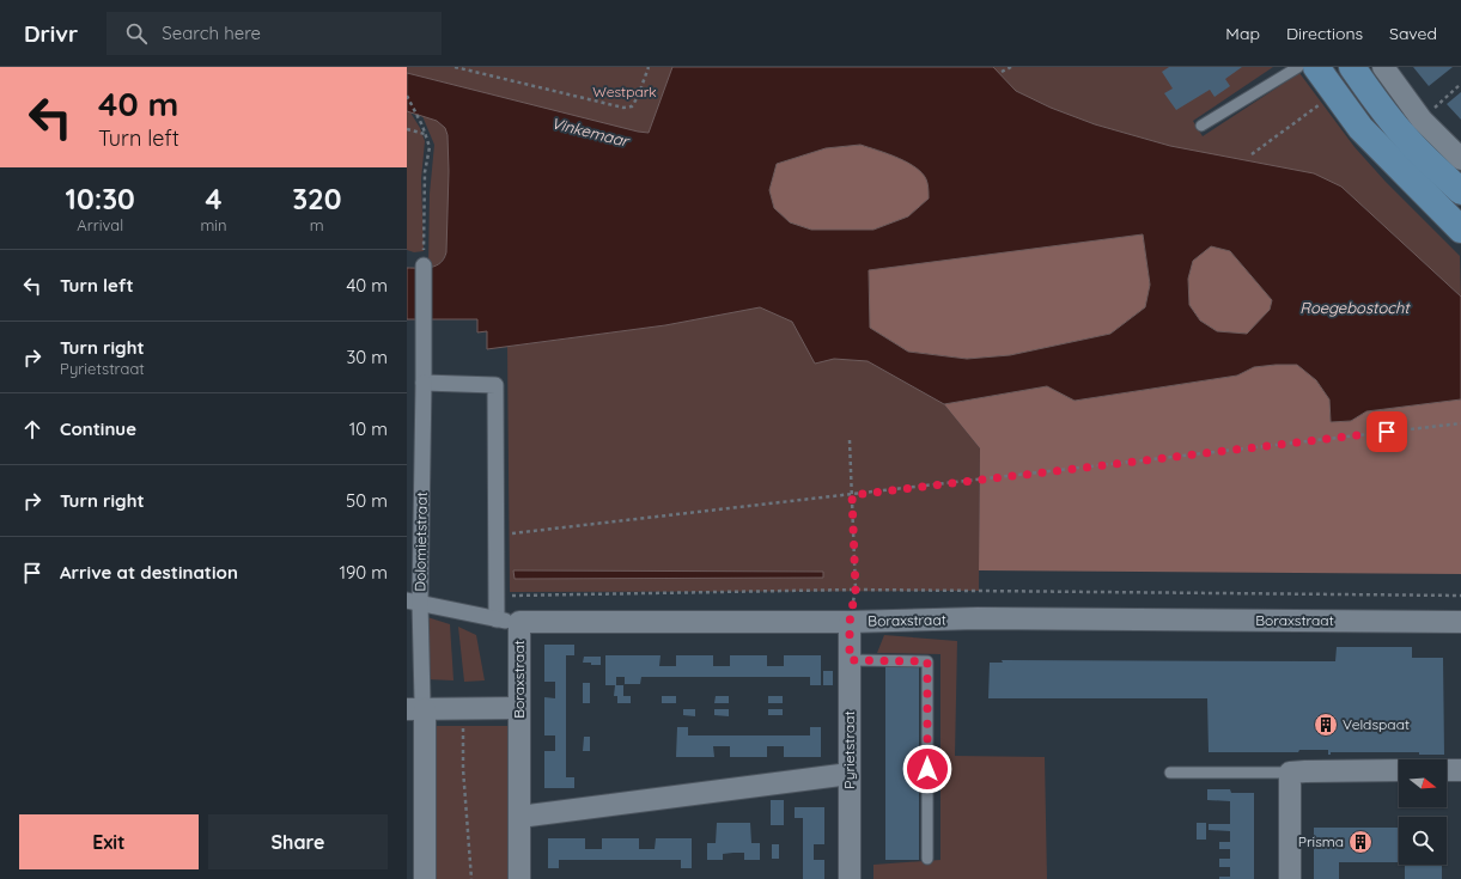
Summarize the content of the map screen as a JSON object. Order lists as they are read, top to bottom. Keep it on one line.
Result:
{"streets":{"street":["Dolomietstraat","Boraxstraat","Pyrietstraat"]},"crossings":[["Boraxstraat","Pyrietstraat"]],"water":["Vinkemaar","Roegebostocht"],"parks":["Westpark"],"places":{"building":["Veldspaat","Prisma"]},"north":"right","page":{"header":"Drivr","search":"Search here","nav":["Map","Directions","Saved"],"turn":["40 m","Turn left"],"eta":["10:30","Arrival","4","min","320","m"],"list":[{"name":"Turn left","value":"40 m"},{"name":"Turn right","note":"Pyrietstraat","value":"30 m"},{"name":"Continue","value":"10 m"},{"name":"Turn right","value":"50 m"},{"name":"Arrive at destination","value":"190 m"}],"buttons":["Exit","Share"]}}
